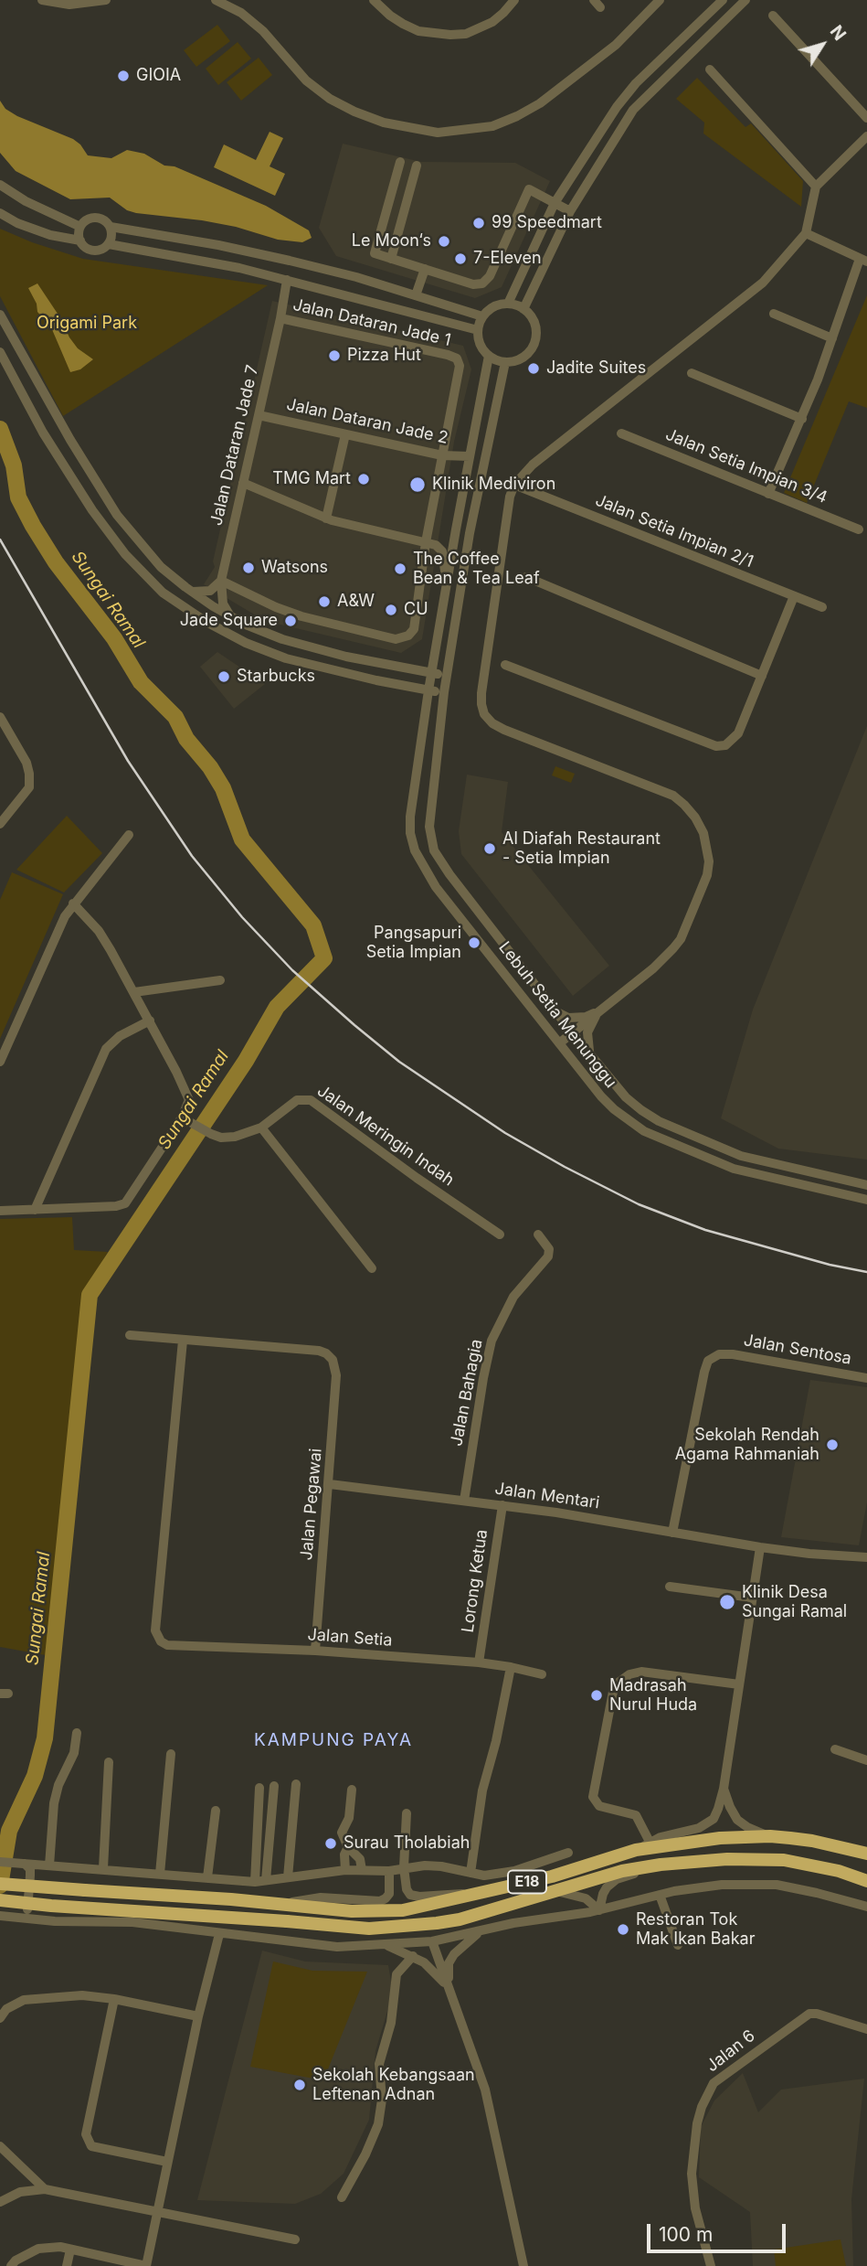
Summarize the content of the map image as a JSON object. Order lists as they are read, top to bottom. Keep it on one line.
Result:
{"streets":{"highway":["E18"],"street":["Jalan Dataran Jade 1","Jalan Dataran Jade 2","Jalan Dataran Jade 7","Jalan Setia Impian 3/4","Jalan Setia Impian 2/1","Lebuh Setia Menunggu","Jalan Meringin Indah","Jalan Sentosa","Jalan Bahagia","Jalan Mentari","Jalan Pegawai","Lorong Ketua","Jalan Setia","Jalan 6"]},"crossings":[["Jalan Dataran Jade 1","Jalan Dataran Jade 2"],["Jalan Dataran Jade 1","Jalan Dataran Jade 7"],["Jalan Dataran Jade 2","Jalan Dataran Jade 7"],["Jalan Sentosa","Jalan Mentari"],["Jalan Bahagia","Jalan Mentari"],["Jalan Mentari","Jalan Pegawai"],["Jalan Mentari","Lorong Ketua"],["Jalan Pegawai","Jalan Setia"],["Lorong Ketua","Jalan Setia"]],"districts":["KAMPUNG PAYA"],"water":["Sungai Ramal"],"parks":["Origami Park"],"places":["GIOIA","99 Speedmart","Le Moon‘s","7-Eleven","Pizza Hut","Jadite Suites","TMG Mart","Klinik Mediviron","Watsons","The Coffee Bean & Tea Leaf","A&W","CU","Jade Square","Starbucks","Al Diafah Restaurant - Setia Impian","Pangsapuri Setia Impian","Sekolah Rendah Agama Rahmaniah","Klinik Desa Sungai Ramal","Madrasah Nurul Huda","Surau Tholabiah","Restoran Tok Mak Ikan Bakar","Sekolah Kebangsaan Leftenan Adnan"],"scale_bar":"100 m","north":"top right"}
